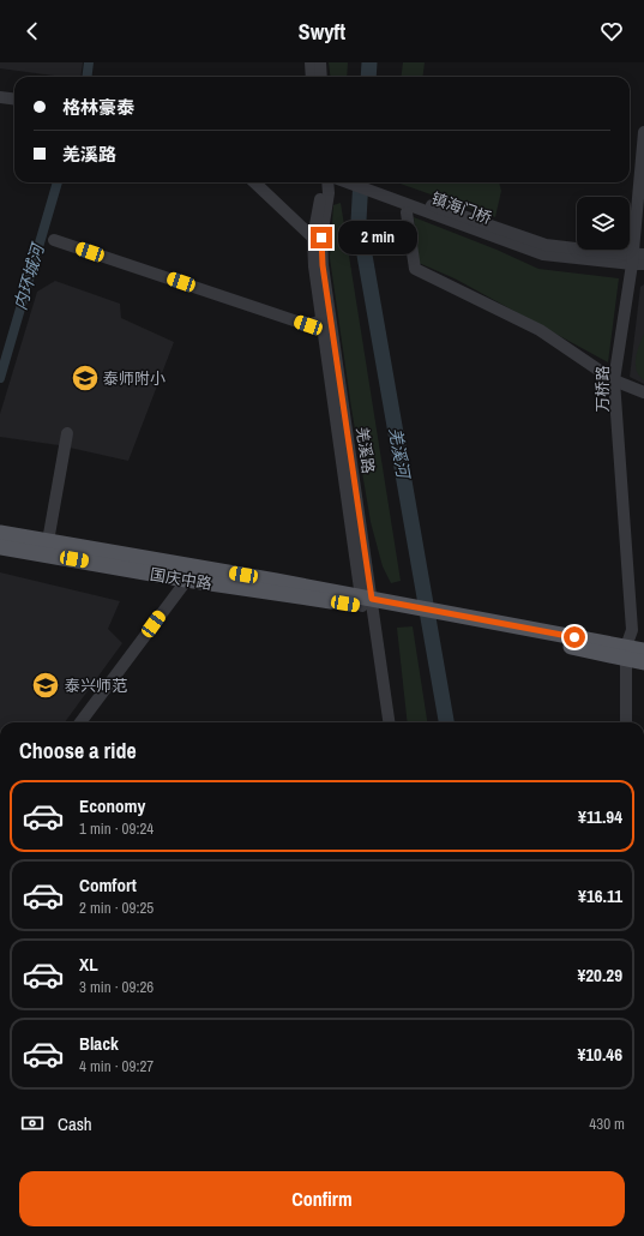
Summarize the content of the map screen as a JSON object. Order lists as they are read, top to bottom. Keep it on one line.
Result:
{"streets":{"main road":["国庆中路"],"street":["镇海门桥","万桥路","羌溪路"]},"crossings":[["万桥路","国庆中路"],["羌溪路","国庆中路"]],"water":["内环城河","羌溪河"],"places":{"school or university":["泰师附小","泰兴师范"]},"page":{"header":"Swyft","banner":["格林豪泰","羌溪路"],"bubble":"2 min","heading":"Choose a ride","list":[{"name":"Economy","note":"1 min · 09:24","value":"¥11.94"},{"name":"Comfort","note":"2 min · 09:25","value":"¥16.11"},{"name":"XL","note":"3 min · 09:26","value":"¥20.29"},{"name":"Black","note":"4 min · 09:27","value":"¥10.46"}],"pay":["Cash","430 m"],"buttons":"Confirm"}}
